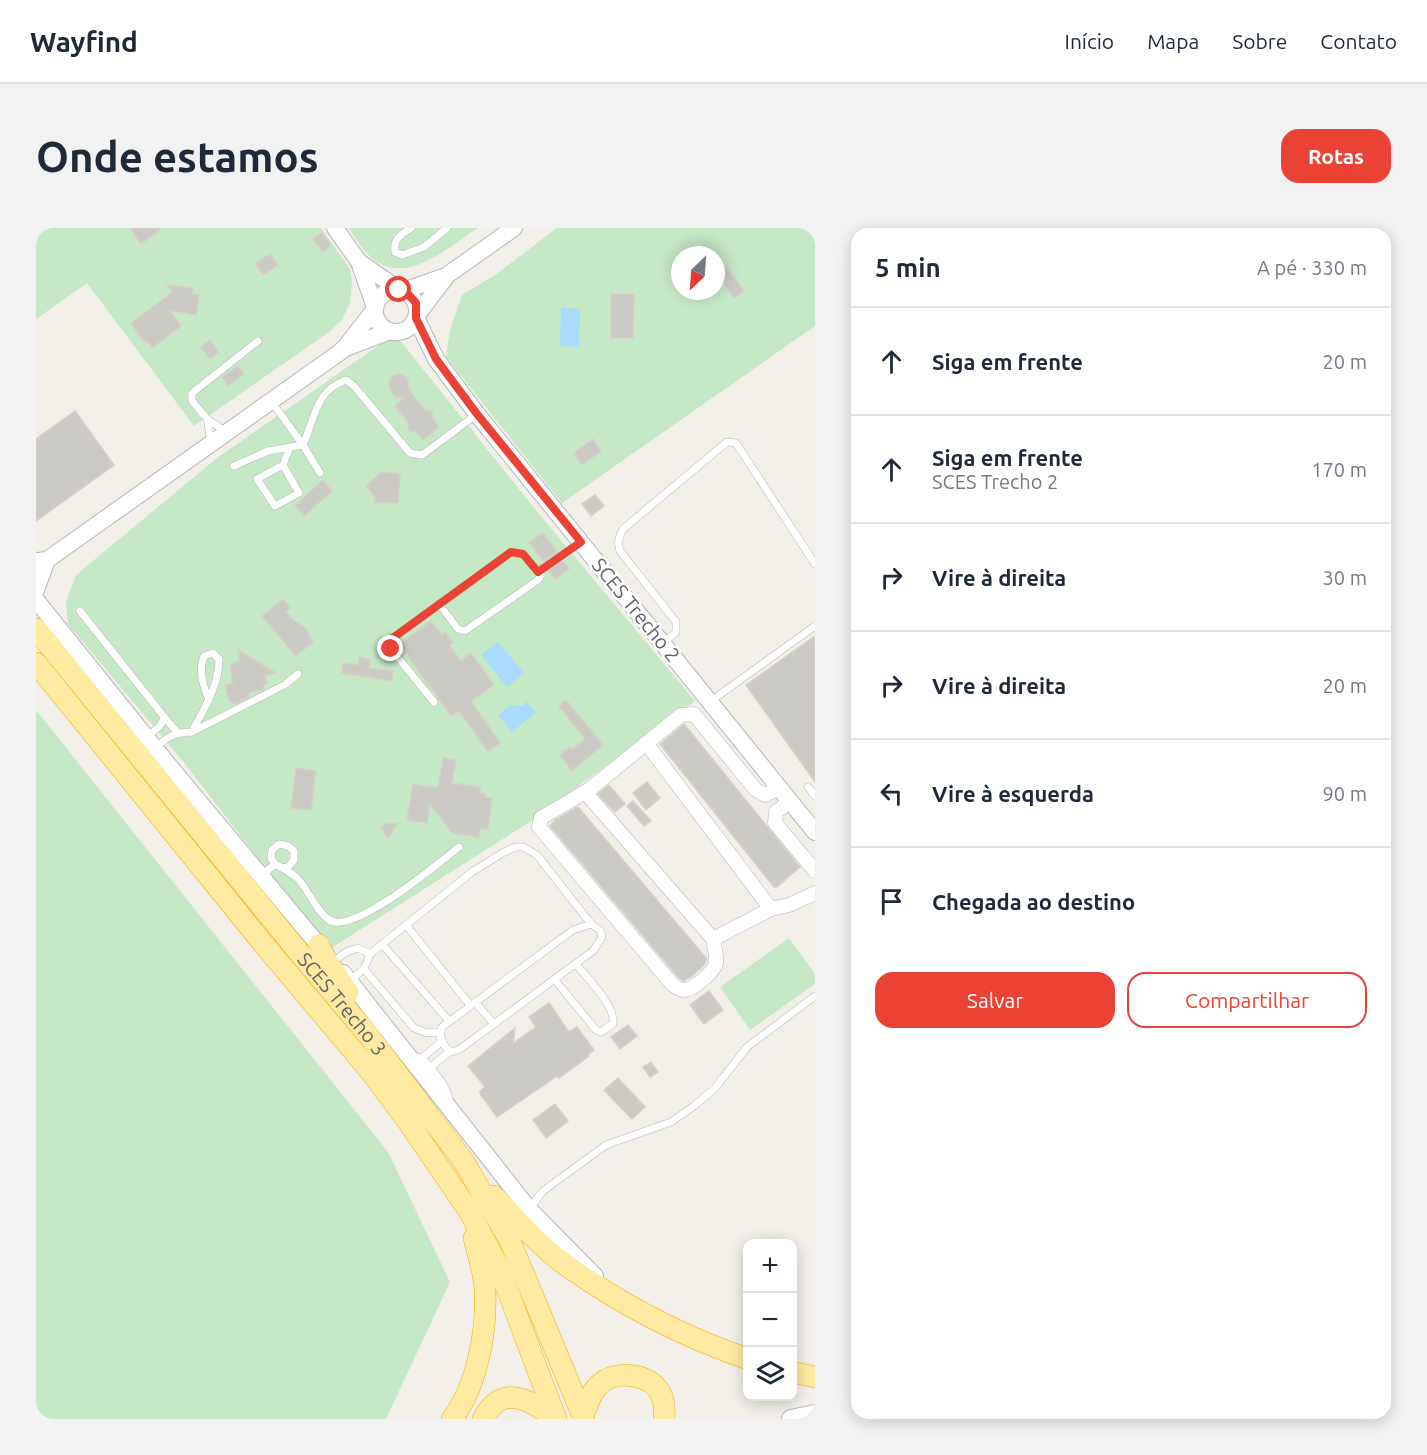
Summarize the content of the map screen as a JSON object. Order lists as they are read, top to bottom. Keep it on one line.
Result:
{"streets":{"highway":["SCES Trecho 3"],"street":["SCES Trecho 2"]},"north":"bottom left","page":{"header":"Wayfind","nav":["Início","Mapa","Sobre","Contato"],"buttons":["Rotas",["Salvar","Compartilhar"]],"title":"Onde estamos","heading":["5 min","A pé · 330 m"],"list":[["Siga em frente","20 m"],["Siga em frente","SCES Trecho 2","170 m"],["Vire à direita","30 m"],["Vire à direita","20 m"],["Vire à esquerda","90 m"],"Chegada ao destino"],"map_buttons":["+","−"]}}
